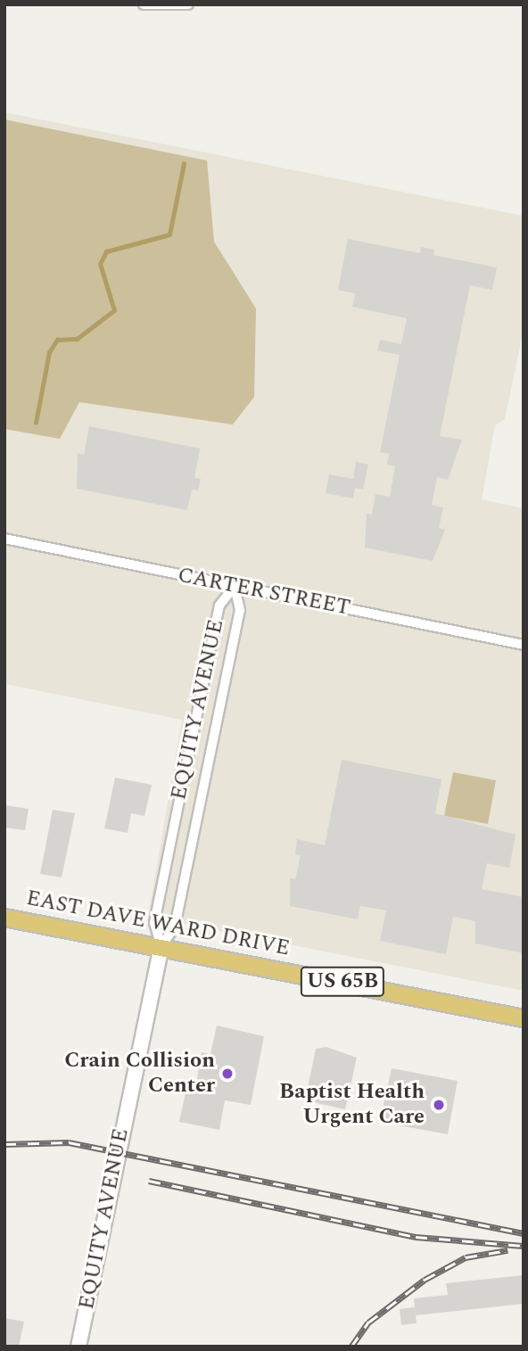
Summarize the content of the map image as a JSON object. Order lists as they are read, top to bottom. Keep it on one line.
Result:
{"streets":{"main road":["EAST DAVE WARD DRIVE","US 65B"],"street":["CARTER STREET","EQUITY AVENUE"]},"crossings":[["CARTER STREET","EQUITY AVENUE"],["EQUITY AVENUE","EAST DAVE WARD DRIVE"]],"places":["Crain Collision Center","Baptist Health Urgent Care"]}
